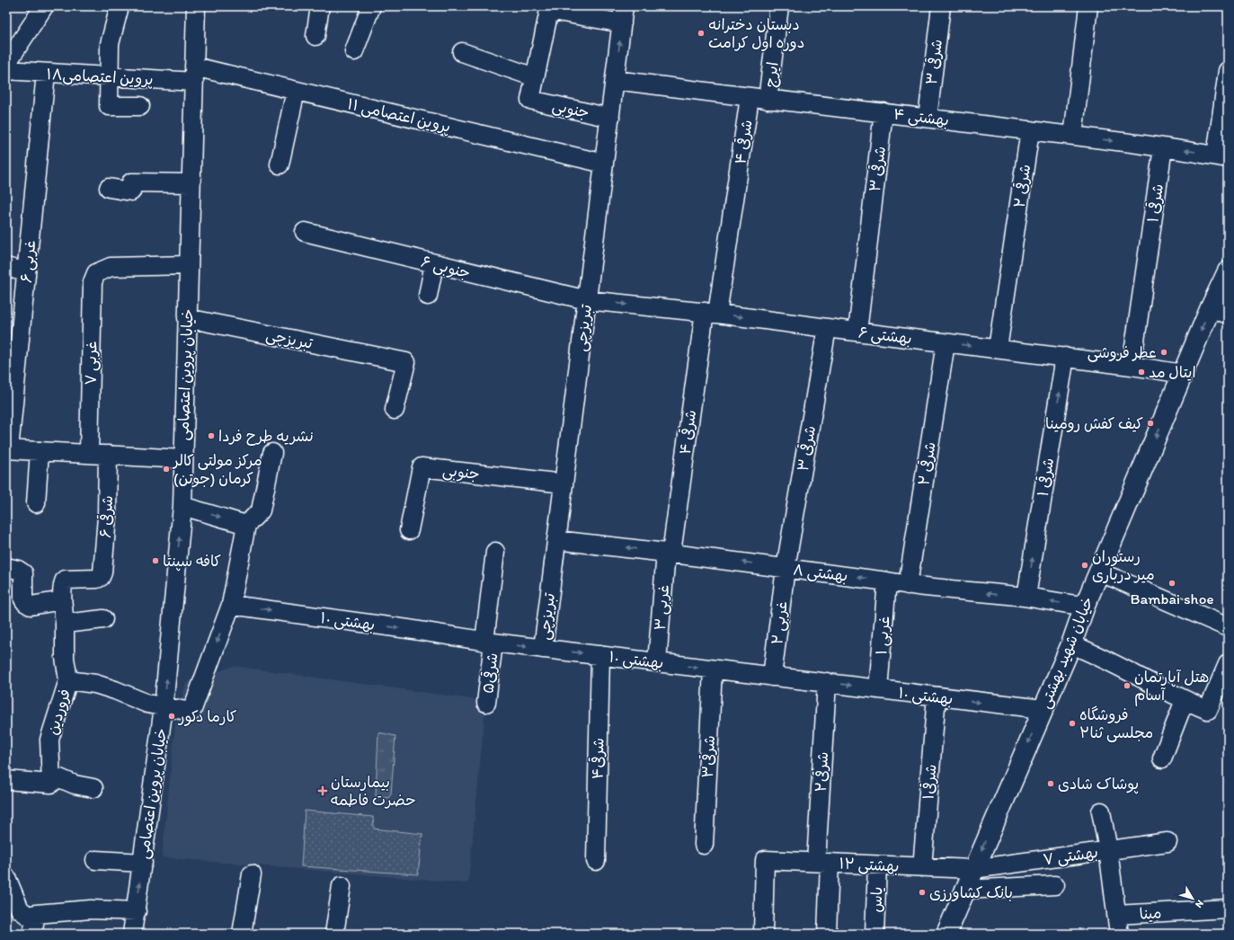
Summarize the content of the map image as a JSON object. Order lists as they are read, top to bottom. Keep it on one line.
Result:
{"streets":{"main road":["خیابان شهید بهشتی"],"street":["۳ شرقی","ایرج","پروین اعتصامی۱۸","جنوبی","پروین اعتصامی ۱۱","بهشتی ۴","شرقی ۴","شرقی ۳","شرقی ۲","شرقی ۱","غربی ۶","جنوبی ۶","تبریزچی","بهشتی ۶","غربی ۷","خیابان پروین اعتصامی","شرقی ۶","بهشتی ۸","غربی ۳","بهشتی ۱۰","غربی ۲","غربی ۱","شرقی۵","فروردین","شرقی۳","شرقی۴","شرقی۲","شرقی۱","بهشتی ۷","بهشتی ۱۲","یاس","مینا"]},"crossings":[["۳ شرقی","بهشتی ۴"],["ایرج","بهشتی ۴"],["پروین اعتصامی۱۸","پروین اعتصامی ۱۱"],["پروین اعتصامی۱۸","غربی ۶"],["پروین اعتصامی۱۸","خیابان پروین اعتصامی"],["جنوبی","تبریزچی"],["پروین اعتصامی ۱۱","تبریزچی"],["پروین اعتصامی ۱۱","خیابان پروین اعتصامی"],["بهشتی ۴","شرقی ۴"],["بهشتی ۴","شرقی ۳"],["بهشتی ۴","شرقی ۲"],["بهشتی ۴","شرقی ۱"],["بهشتی ۴","تبریزچی"],["شرقی ۴","بهشتی ۶"],["شرقی ۴","بهشتی ۸"],["شرقی ۴","غربی ۳"],["شرقی ۳","بهشتی ۶"],["شرقی ۳","بهشتی ۸"],["شرقی ۳","غربی ۲"],["شرقی ۲","بهشتی ۶"],["شرقی ۲","بهشتی ۸"],["شرقی ۱","بهشتی ۶"],["شرقی ۱","بهشتی ۸"],["جنوبی ۶","تبریزچی"],["جنوبی ۶","بهشتی ۶"],["تبریزچی","بهشتی ۶"],["تبریزچی","خیابان پروین اعتصامی"],["تبریزچی","بهشتی ۸"],["تبریزچی","بهشتی ۱۰"],["بهشتی ۶","خیابان شهید بهشتی"],["غربی ۷","خیابان پروین اعتصامی"],["بهشتی ۸","غربی ۳"],["بهشتی ۸","غربی ۲"],["بهشتی ۸","غربی ۱"],["بهشتی ۸","خیابان شهید بهشتی"],["غربی ۳","بهشتی ۱۰"],["بهشتی ۱۰","غربی ۲"],["بهشتی ۱۰","غربی ۱"],["بهشتی ۱۰","خیابان شهید بهشتی"],["بهشتی ۱۰","شرقی۵"],["بهشتی ۱۰","شرقی۳"],["بهشتی ۱۰","شرقی۴"],["بهشتی ۱۰","شرقی۲"],["بهشتی ۱۰","شرقی۱"],["خیابان شهید بهشتی","بهشتی ۷"],["خیابان شهید بهشتی","بهشتی ۱۲"],["شرقی۲","بهشتی ۱۲"],["شرقی۱","بهشتی ۱۲"],["بهشتی ۷","بهشتی ۱۲"],["بهشتی ۱۲","یاس"]],"one_way":["شرقی ۱","بهشتی ۶","بهشتی ۸","بهشتی ۱۰","خیابان شهید بهشتی"],"places":{"other":["دبستان دخترانه دوره اول کرامت","عطر فروشی","ایتال مد","کیف کفش رومینا","نشریه طرح فردا","مرکز مولتی کالر کرمان (جوتن)","کافه سپنتا","رستوران میر درباری","Bambai shoe","هتل آپارتمان آسام","کارما دکور","فروشگاه مجلسی ثنا۲","پوشاک شادی","بانک کشاورزی"],"health":["بیمارستان حضرت فاطمه"]},"north":"bottom right"}
